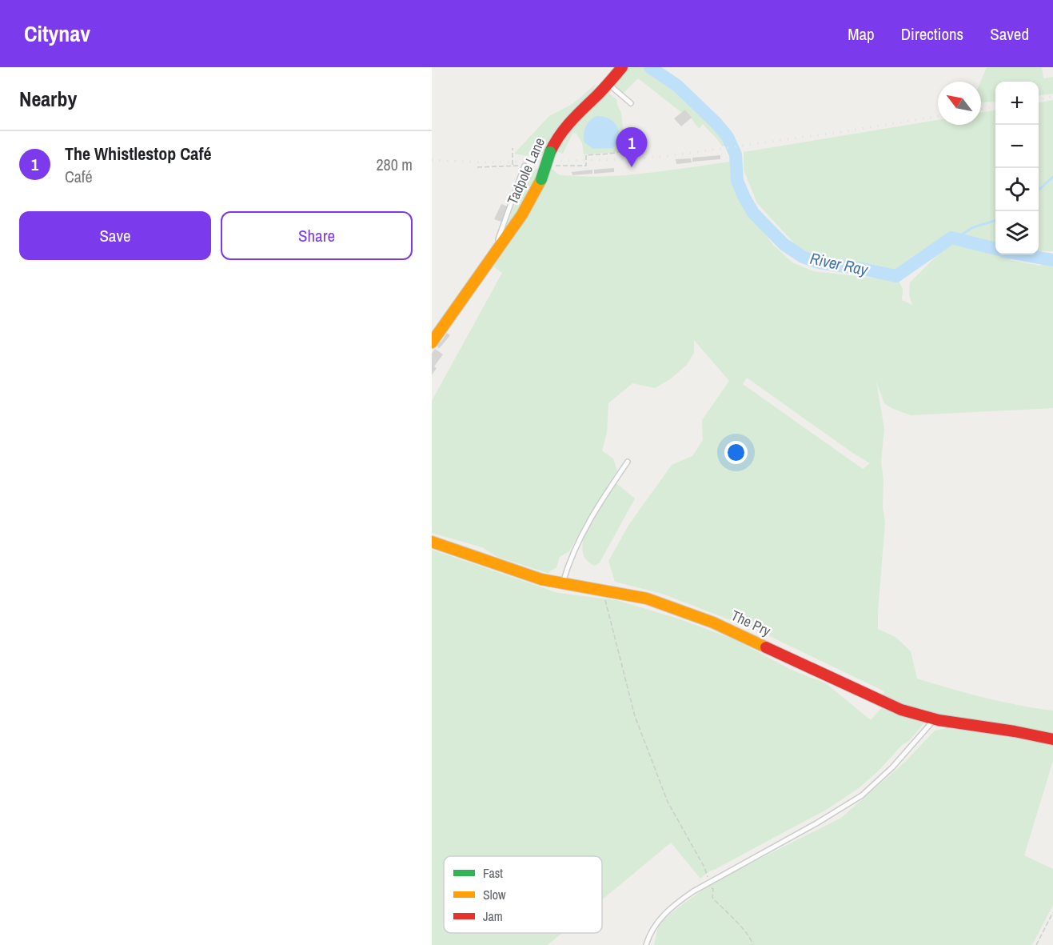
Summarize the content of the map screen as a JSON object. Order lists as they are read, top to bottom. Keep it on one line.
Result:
{"streets":{"main road":["Tadpole Lane","The Pry"]},"water":["River Ray"],"legend":["Fast","Slow","Jam"],"north":"top left","page":{"header":"Citynav","nav":["Map","Directions","Saved"],"heading":"Nearby","map_buttons":["+","−"],"pins":"1","list":[{"mark":"1","name":"The Whistlestop Café","note":"Café","value":"280 m"}],"buttons":["Save","Share"]}}
